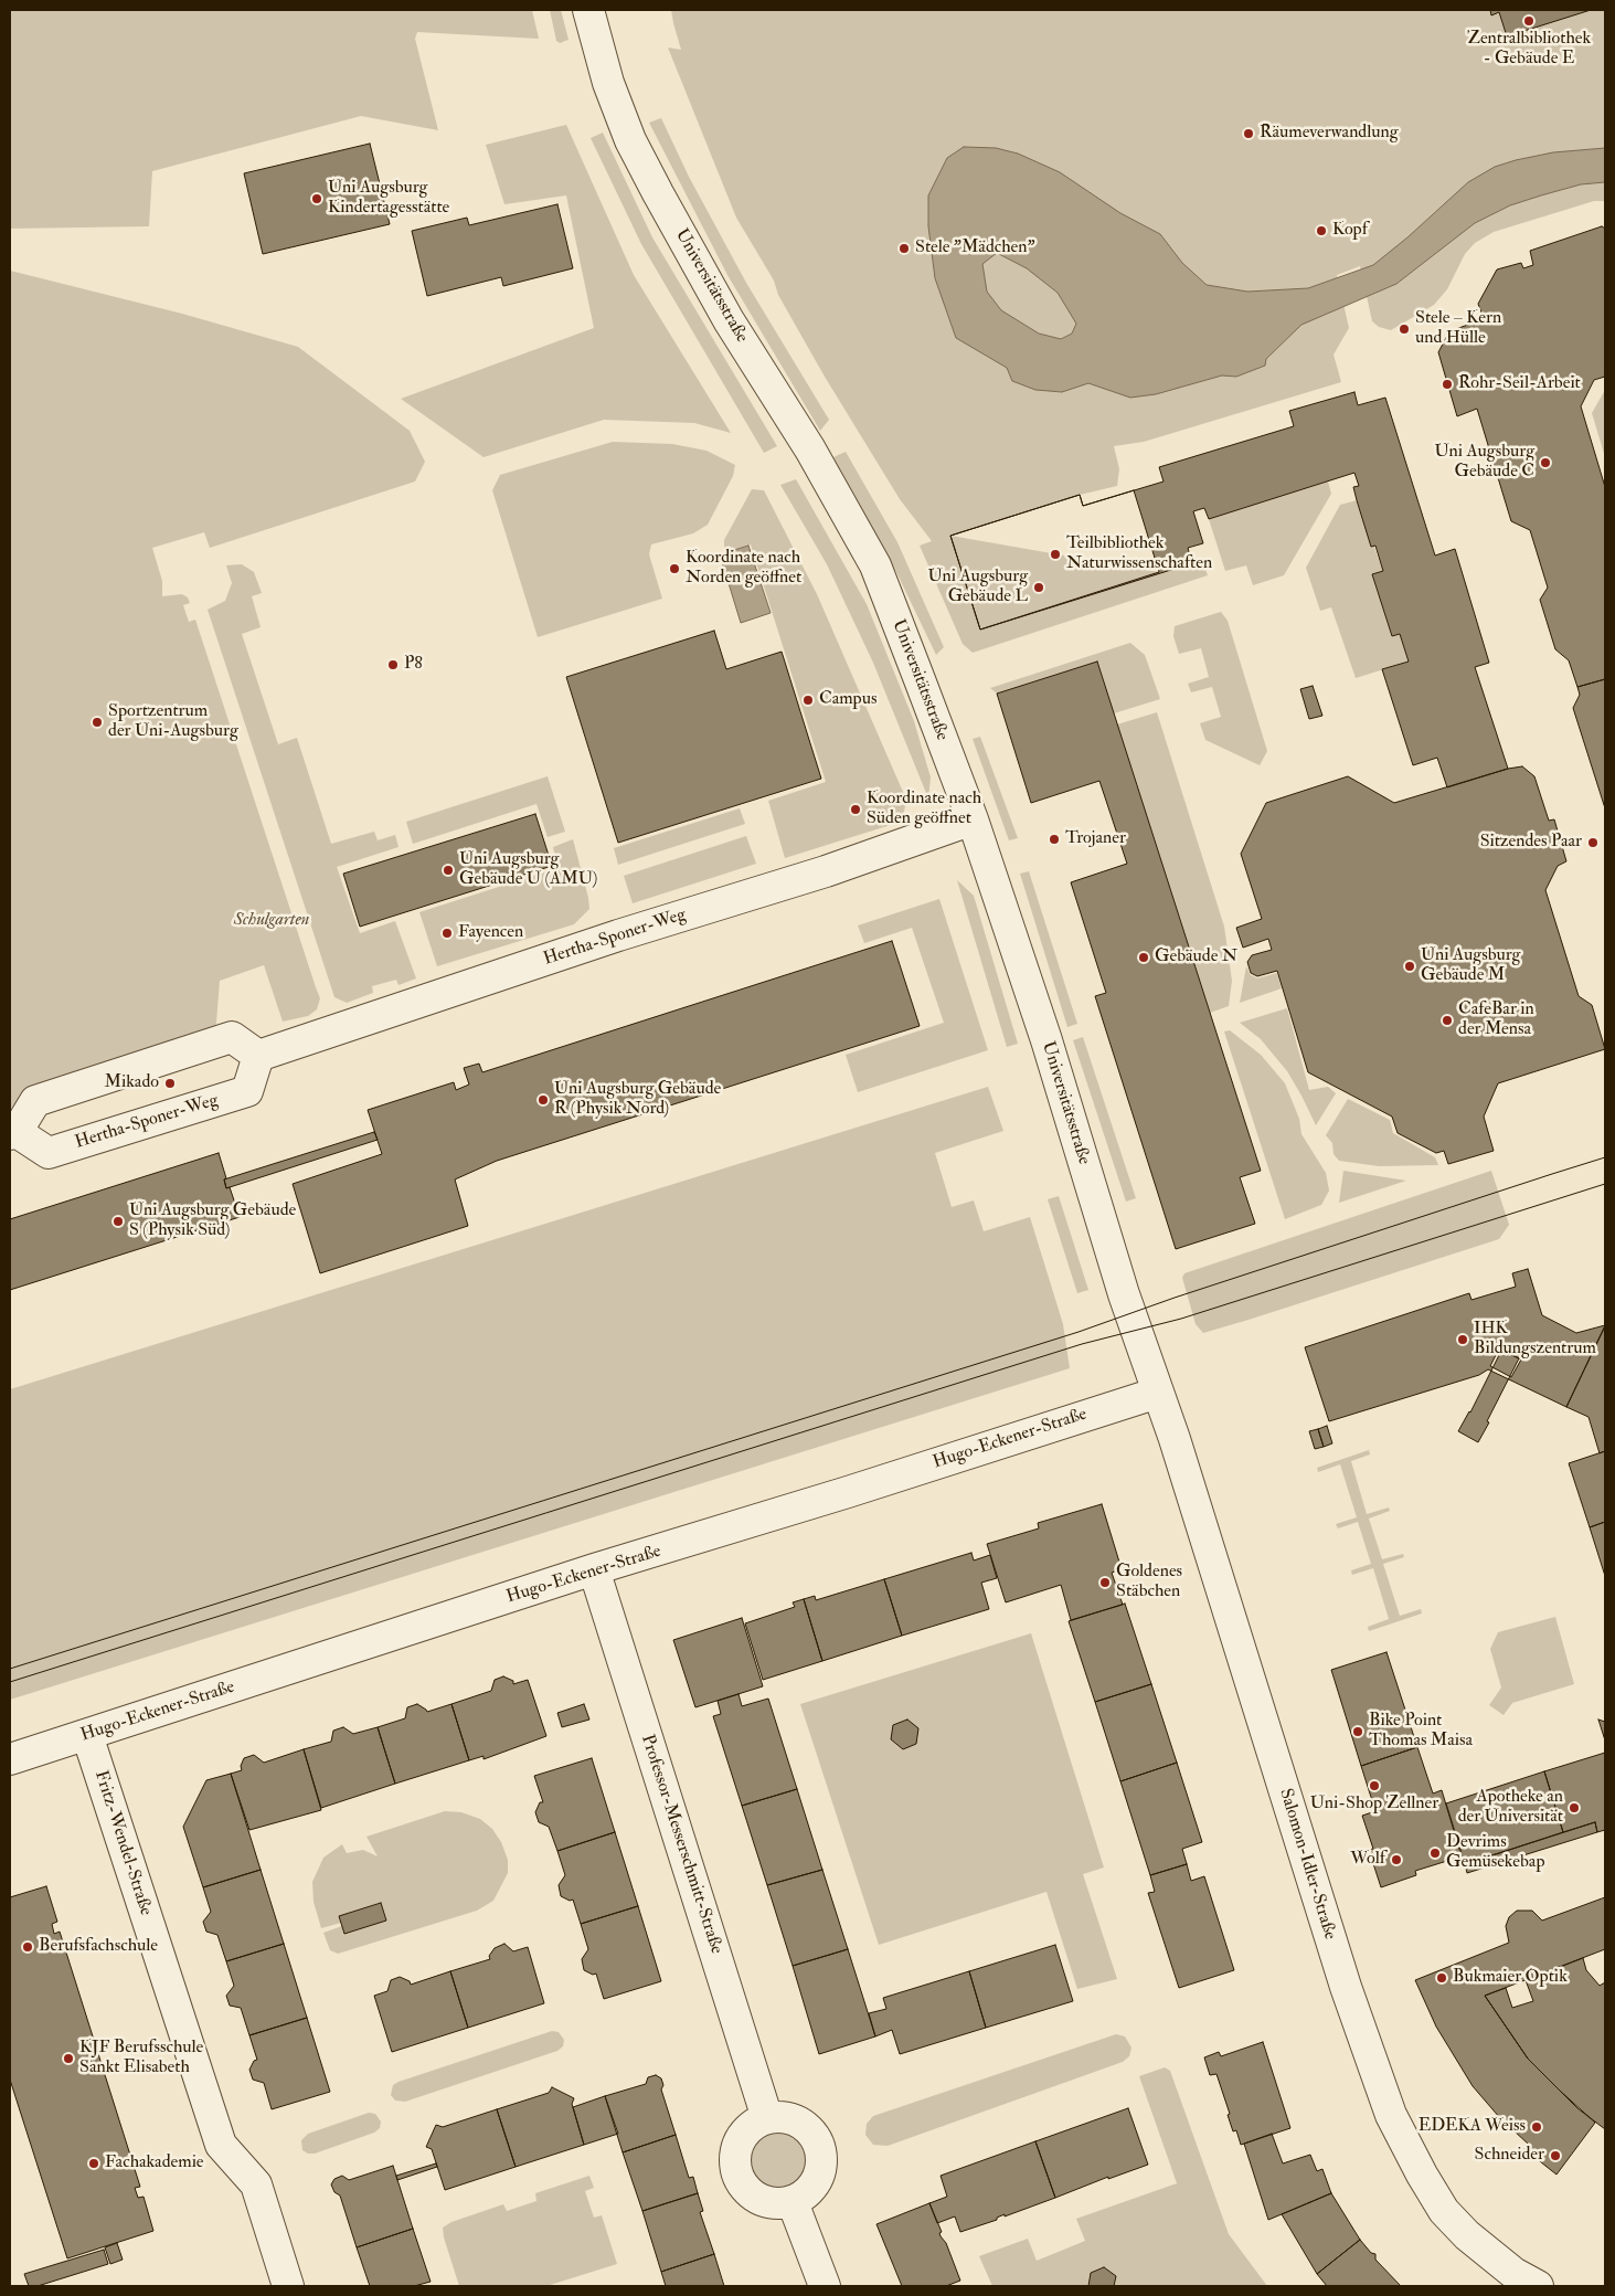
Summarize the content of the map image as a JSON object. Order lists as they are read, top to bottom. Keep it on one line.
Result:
{"streets":{"street":["Universitätsstraße","Hertha-Sponer-Weg","Hugo-Eckener-Straße","Fritz-Wendel-Straße","Professor-Messerschmitt-Straße","Salomon-Idler-Straße"]},"crossings":[["Universitätsstraße","Hertha-Sponer-Weg"],["Universitätsstraße","Hugo-Eckener-Straße"],["Universitätsstraße","Salomon-Idler-Straße"],["Hugo-Eckener-Straße","Fritz-Wendel-Straße"],["Hugo-Eckener-Straße","Professor-Messerschmitt-Straße"],["Hugo-Eckener-Straße","Salomon-Idler-Straße"]],"parks":["Schulgarten"],"places":["Zentralbibliothek - Gebäude E","Räumeverwandlung","Uni Augsburg Kindertagesstätte","Kopf","Stele \"Mädchen\"","Stele – Kern und Hülle","Rohr-Seil-Arbeit","Uni Augsburg Gebäude C","Teilbibliothek Naturwissenschaften","Koordinate nach Norden geöffnet","Uni Augsburg Gebäude L","P8","Campus","Sportzentrum der Uni-Augsburg","Koordinate nach Süden geöffnet","Trojaner","Sitzendes Paar","Uni Augsburg Gebäude U (AMU)","Fayencen","Gebäude N","Uni Augsburg Gebäude M","CafeBar in der Mensa","Mikado","Uni Augsburg Gebäude R (Physik Nord)","Uni Augsburg Gebäude S (Physik Süd)","IHK Bildungszentrum","Goldenes Stäbchen","Bike Point Thomas Maisa","Uni-Shop Zellner","Apotheke an der Universität","Devrims Gemüsekebap","Wolf","Berufsfachschule","Bukmaier Optik","KJF Berufsschule Sankt Elisabeth","EDEKA Weiss","Schneider","Fachakademie"]}
